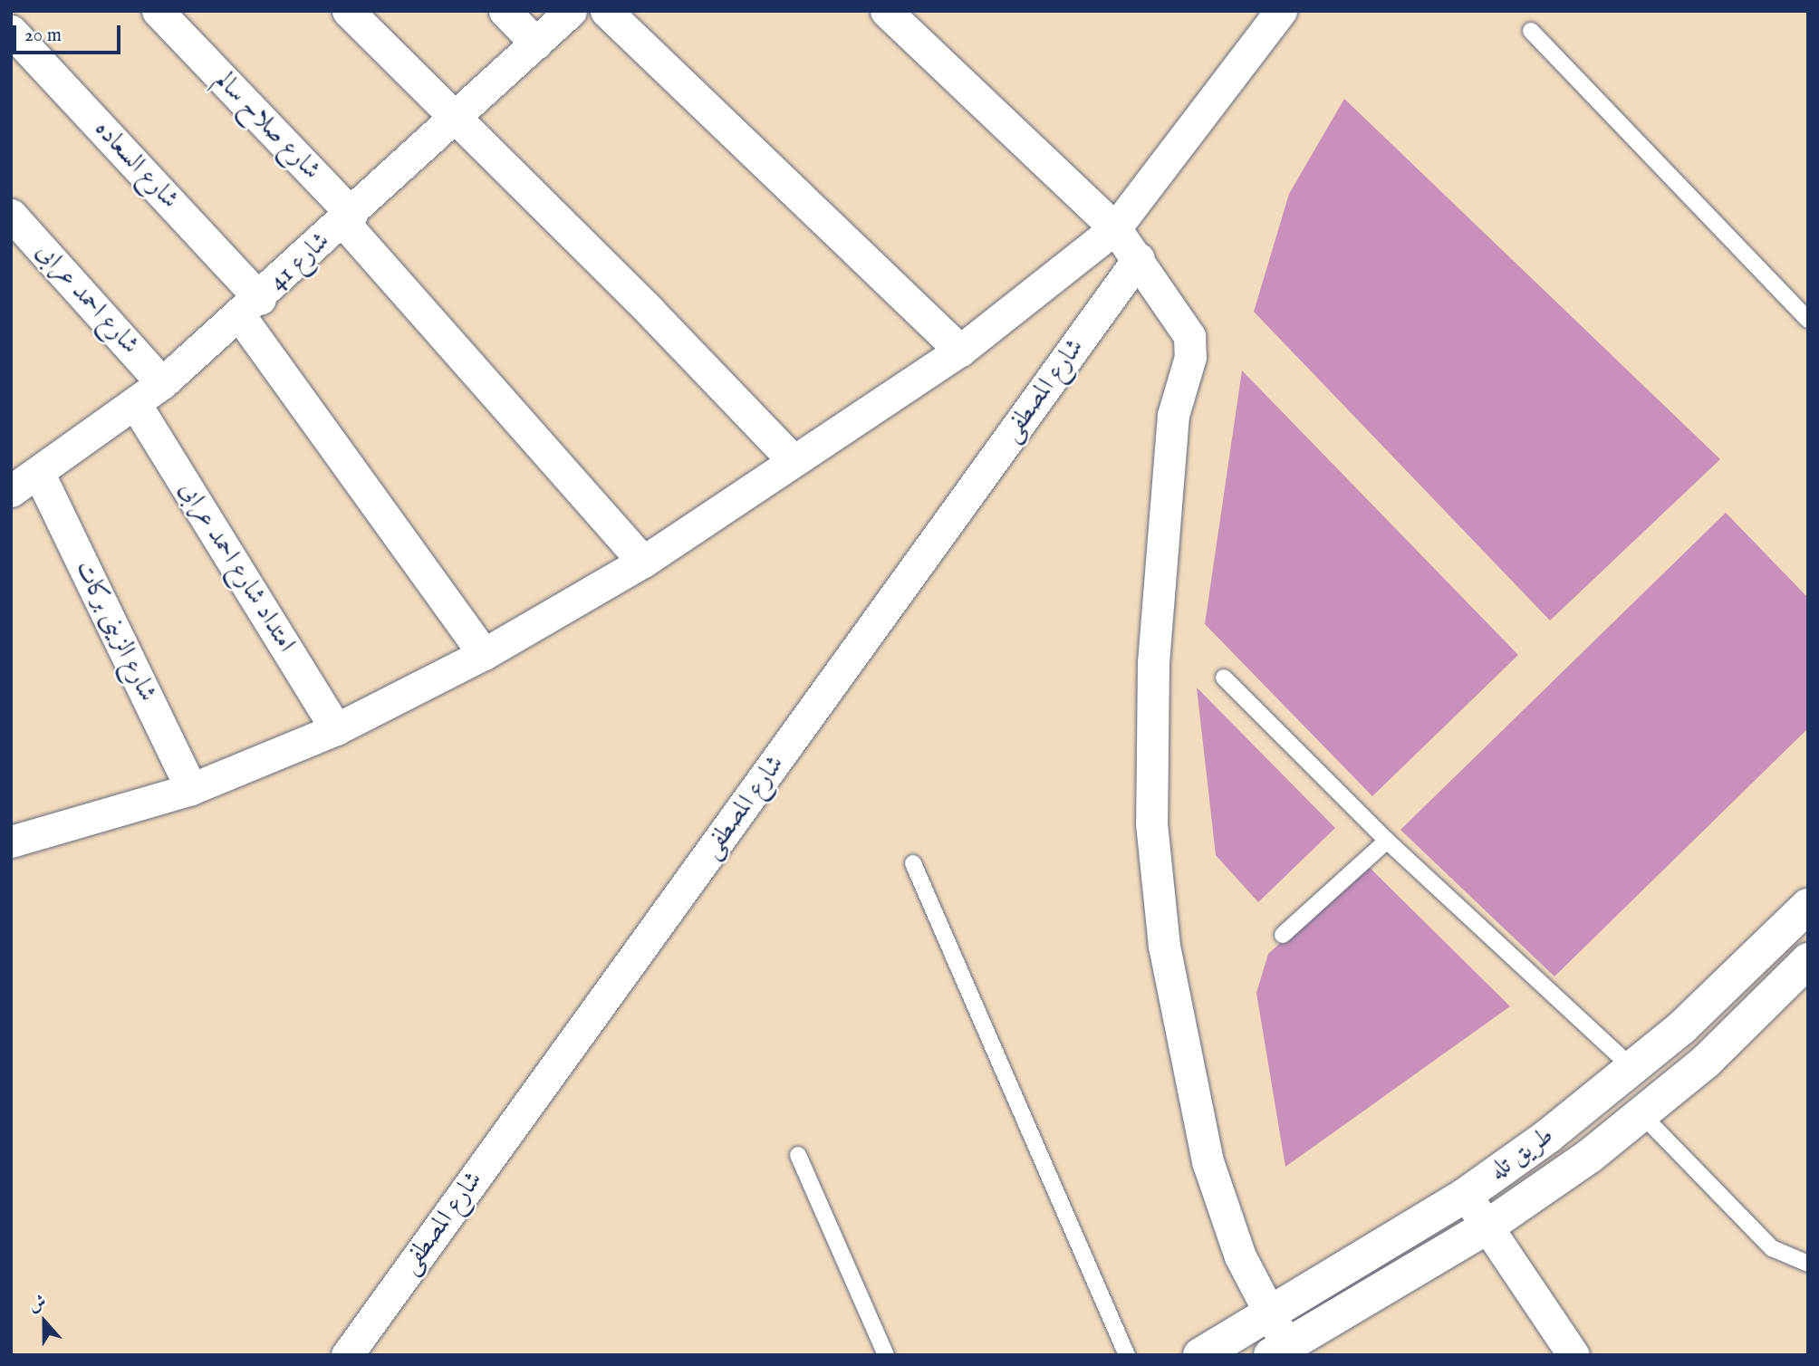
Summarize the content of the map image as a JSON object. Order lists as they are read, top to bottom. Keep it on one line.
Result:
{"streets":{"main road":["طريق تله"],"street":["شارع صلاح سالم","شارع السعاده","شارع 41","شارع احمد عرابى","شارع المصطفى","امتداد شارع احمد عرابى","شارع الزينى بركات"]},"crossings":[["شارع صلاح سالم","شارع 41"],["شارع السعاده","شارع 41"],["شارع 41","شارع احمد عرابى"],["شارع 41","امتداد شارع احمد عرابى"],["شارع 41","شارع الزينى بركات"]],"scale_bar":"20 m","north":"top"}
